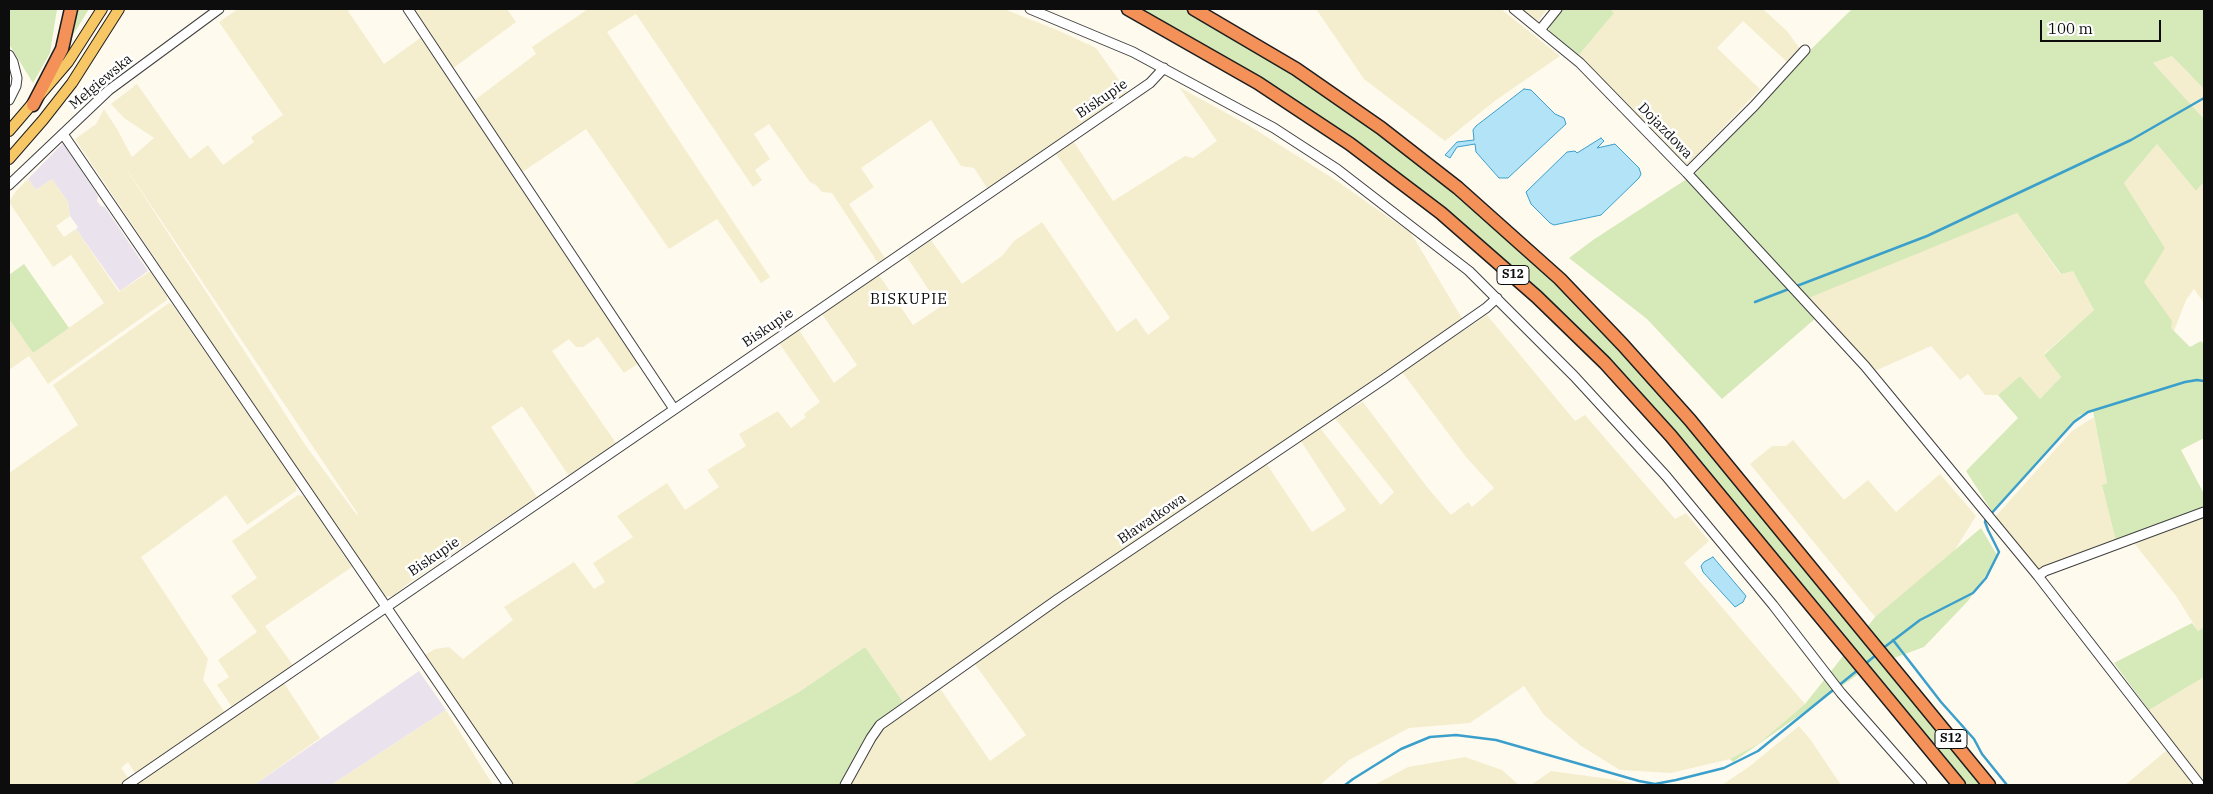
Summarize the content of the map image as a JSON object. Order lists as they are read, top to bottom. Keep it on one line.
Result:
{"streets":{"highway":["S12"],"street":["Mełgiewska","Biskupie","Dojazdowa","Bławatkowa"]},"districts":["BISKUPIE"],"scale_bar":"100 m"}
